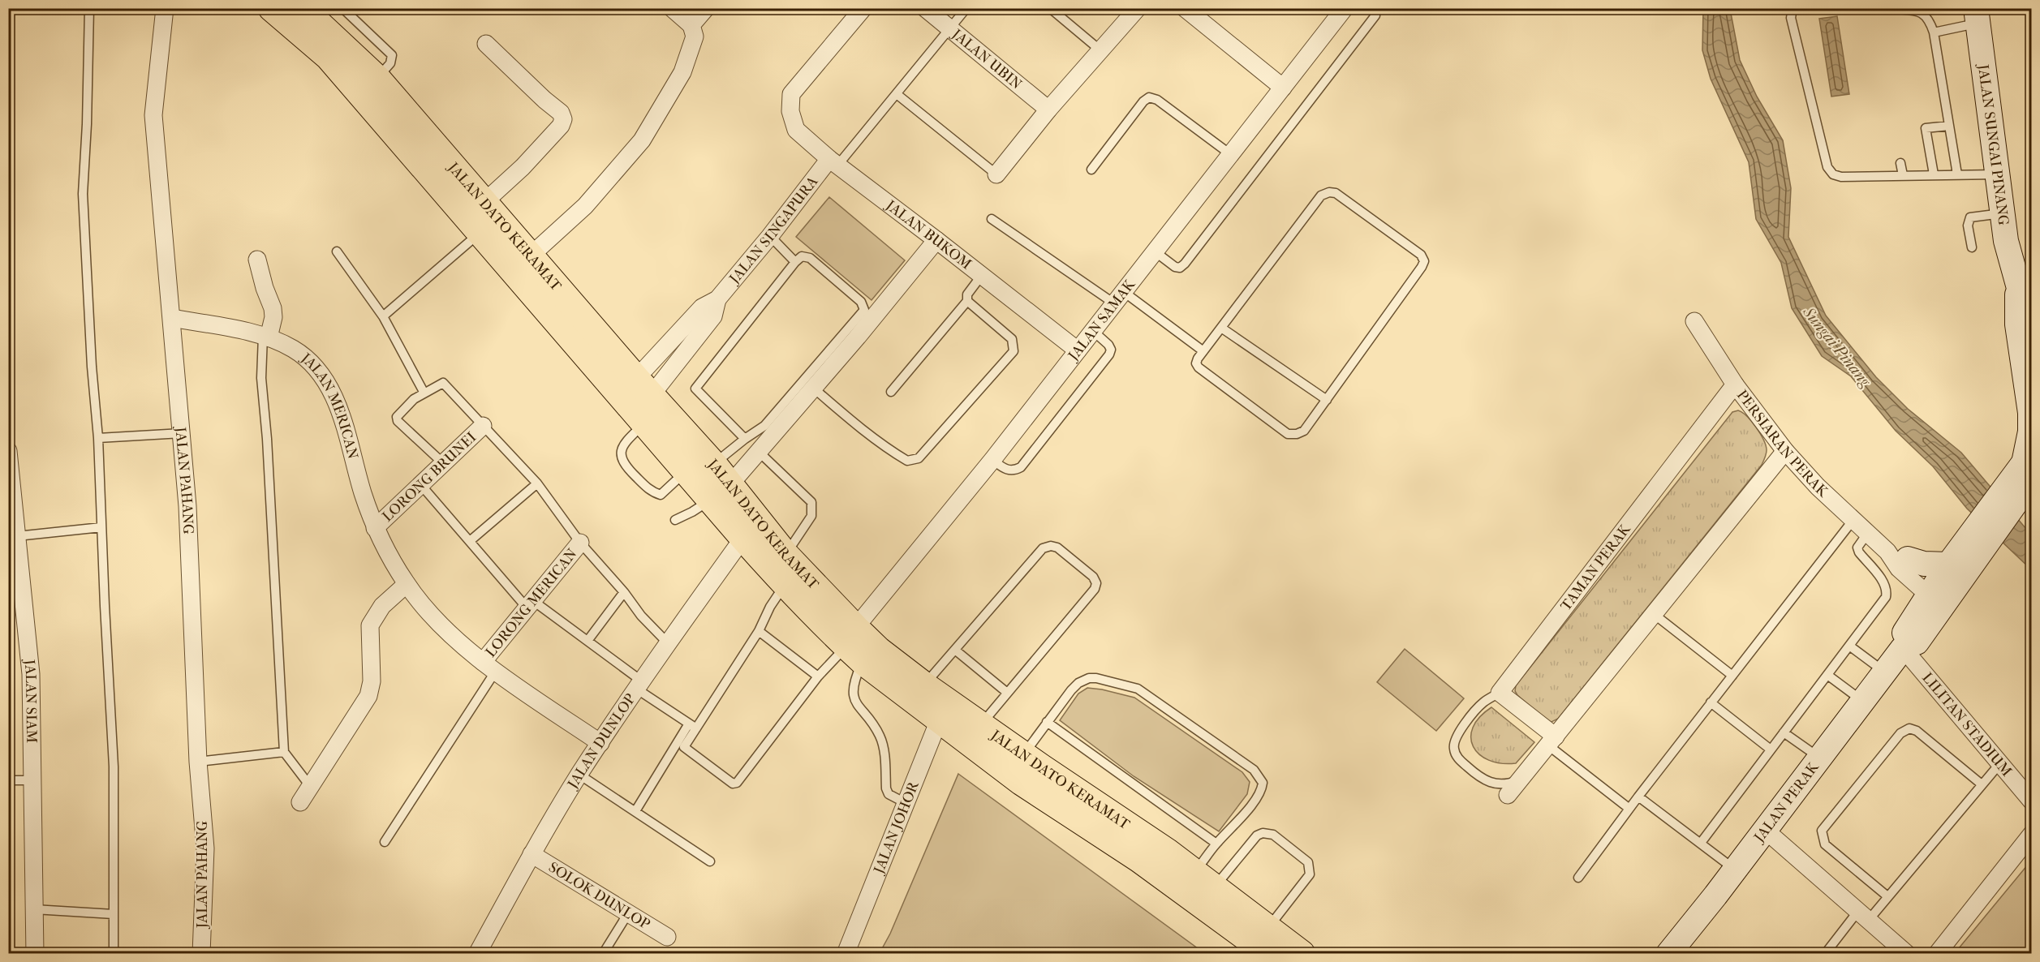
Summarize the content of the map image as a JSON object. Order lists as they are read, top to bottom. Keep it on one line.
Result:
{"streets":{"main road":["JALAN SUNGAI PINANG","JALAN DATO KERAMAT","JALAN PERAK"],"street":["JALAN UBIN","JALAN SINGAPURA","JALAN BUKOM","JALAN SAMAK","JALAN MERICAN","PERSIARAN PERAK","LORONG BRUNEI","JALAN PAHANG","TAMAN PERAK","LORONG MERICAN","JALAN SIAM","LILITAN STADIUM","JALAN DUNLOP","JALAN JOHOR","SOLOK DUNLOP"]},"crossings":[["JALAN DATO KERAMAT","JALAN SINGAPURA"],["JALAN DATO KERAMAT","JALAN SAMAK"],["JALAN DATO KERAMAT","JALAN DUNLOP"],["JALAN DATO KERAMAT","JALAN JOHOR"],["JALAN SINGAPURA","JALAN BUKOM"],["JALAN BUKOM","JALAN SAMAK"],["JALAN MERICAN","LORONG BRUNEI"],["JALAN MERICAN","JALAN PAHANG"],["JALAN MERICAN","LORONG MERICAN"],["JALAN MERICAN","JALAN DUNLOP"],["PERSIARAN PERAK","TAMAN PERAK"],["PERSIARAN PERAK","JALAN PERAK"],["LILITAN STADIUM","JALAN PERAK"],["JALAN DUNLOP","SOLOK DUNLOP"]],"water":["Sungai Pinang"]}
